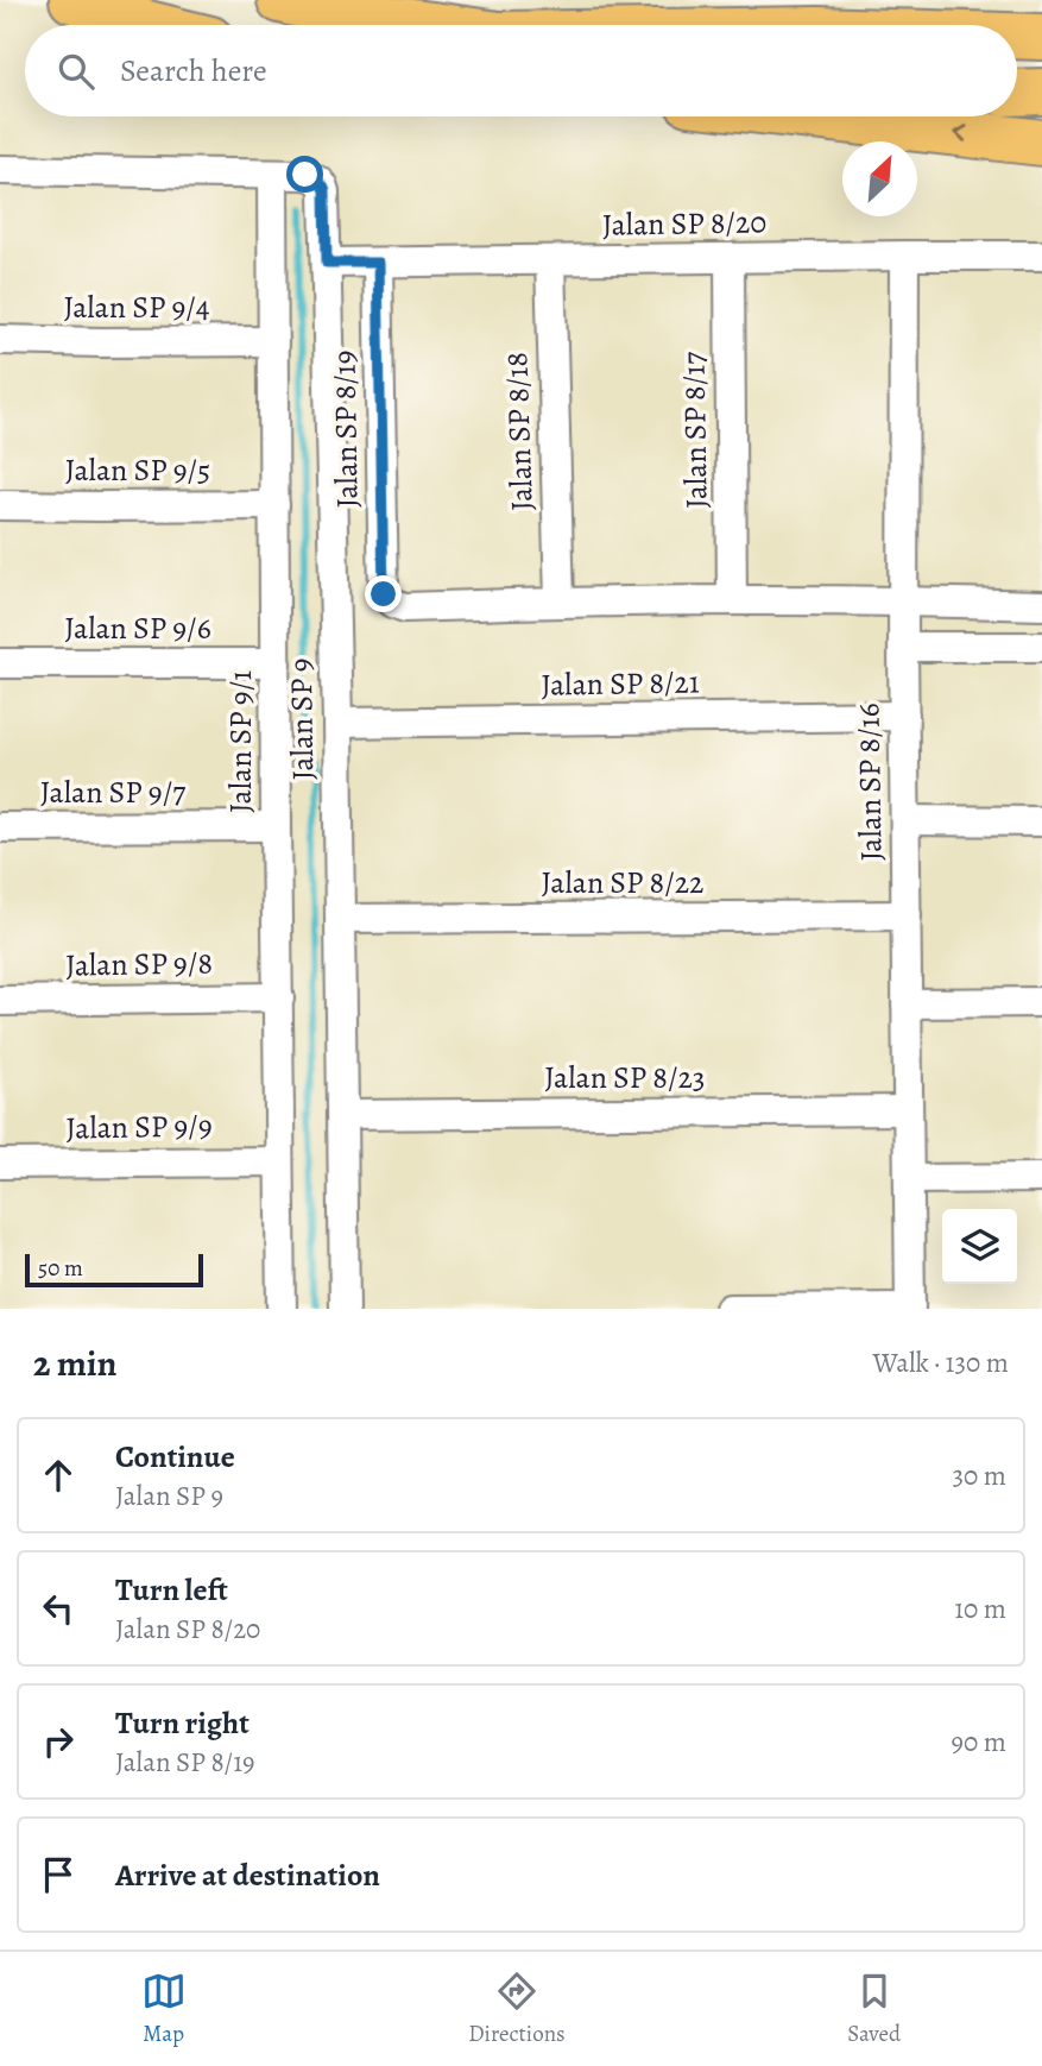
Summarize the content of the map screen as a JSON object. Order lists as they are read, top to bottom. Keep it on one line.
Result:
{"streets":{"street":["Jalan SP 8/20","Jalan SP 9/4","Jalan SP 8/19","Jalan SP 8/17","Jalan SP 8/18","Jalan SP 9/5","Jalan SP 9/6","Jalan SP 8/21","Jalan SP 9","Jalan SP 9/1","Jalan SP 8/16","Jalan SP 9/7","Jalan SP 8/22","Jalan SP 9/8","Jalan SP 8/23","Jalan SP 9/9"]},"crossings":[["Jalan SP 8/20","Jalan SP 8/19"],["Jalan SP 8/20","Jalan SP 8/17"],["Jalan SP 8/20","Jalan SP 8/18"],["Jalan SP 8/20","Jalan SP 9"],["Jalan SP 8/20","Jalan SP 8/16"],["Jalan SP 9/4","Jalan SP 9/1"],["Jalan SP 8/19","Jalan SP 8/18"],["Jalan SP 9/5","Jalan SP 9/1"],["Jalan SP 9/6","Jalan SP 9/1"],["Jalan SP 8/21","Jalan SP 9"],["Jalan SP 8/21","Jalan SP 8/16"],["Jalan SP 9","Jalan SP 9/1"],["Jalan SP 9","Jalan SP 8/22"],["Jalan SP 9","Jalan SP 8/23"],["Jalan SP 9/1","Jalan SP 9/7"],["Jalan SP 9/1","Jalan SP 9/8"],["Jalan SP 9/1","Jalan SP 9/9"],["Jalan SP 8/16","Jalan SP 8/22"],["Jalan SP 8/16","Jalan SP 8/23"]],"scale_bar":"50 m","north":"top right","page":{"search":"Search here","scale":"50 m","heading":["2 min","Walk · 130 m"],"list":[["Continue","Jalan SP 9","30 m"],["Turn left","Jalan SP 8/20","10 m"],["Turn right","Jalan SP 8/19","90 m"],"Arrive at destination"],"nav":["Map","Directions","Saved"]}}
